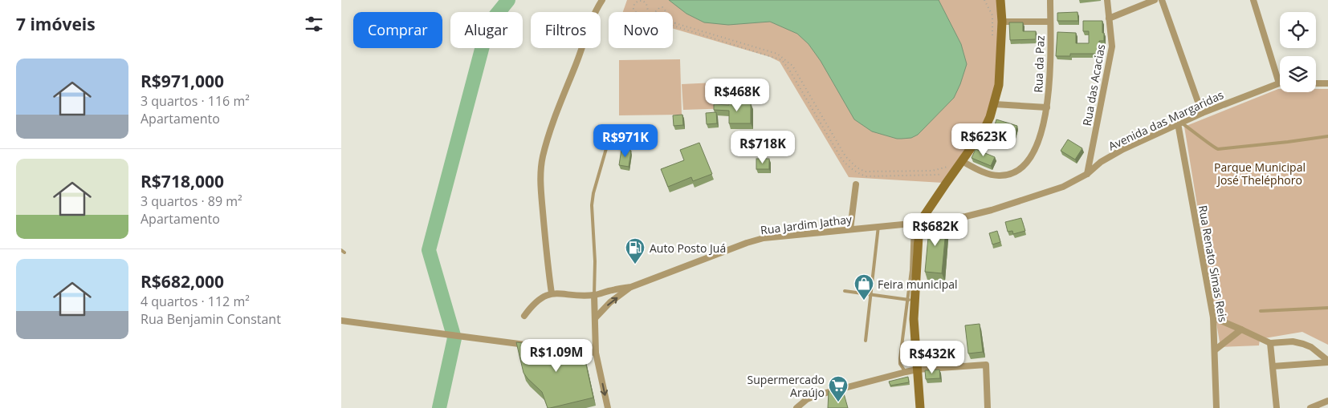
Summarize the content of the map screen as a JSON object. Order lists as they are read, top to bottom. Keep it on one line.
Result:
{"streets":{"street":["Rua da Paz","Rua das Acacias","Avenida das Margaridas","Rua Jardim Jathay","Rua Renato Simas Reis"]},"crossings":[["Rua das Acacias","Avenida das Margaridas"],["Avenida das Margaridas","Rua Jardim Jathay"],["Avenida das Margaridas","Rua Renato Simas Reis"]],"parks":["Parque Municipal José Theléphoro"],"places":{"fuel station":["Auto Posto Juá"],"shop":["Feira municipal"],"supermarket":["Supermercado Araújo"]},"page":{"heading":"7 imóveis","chip":["Comprar","Alugar","Filtros","Novo"],"list":[{"name":"R$971,000","note":"3 quartos · 116 m² · Apartamento"},{"name":"R$718,000","note":"3 quartos · 89 m² · Apartamento"},{"name":"R$682,000","note":"4 quartos · 112 m² · Rua Benjamin Constant"}],"price":["R$468K","R$623K","R$971K","R$718K","R$682K","R$1.09M","R$432K"]}}
